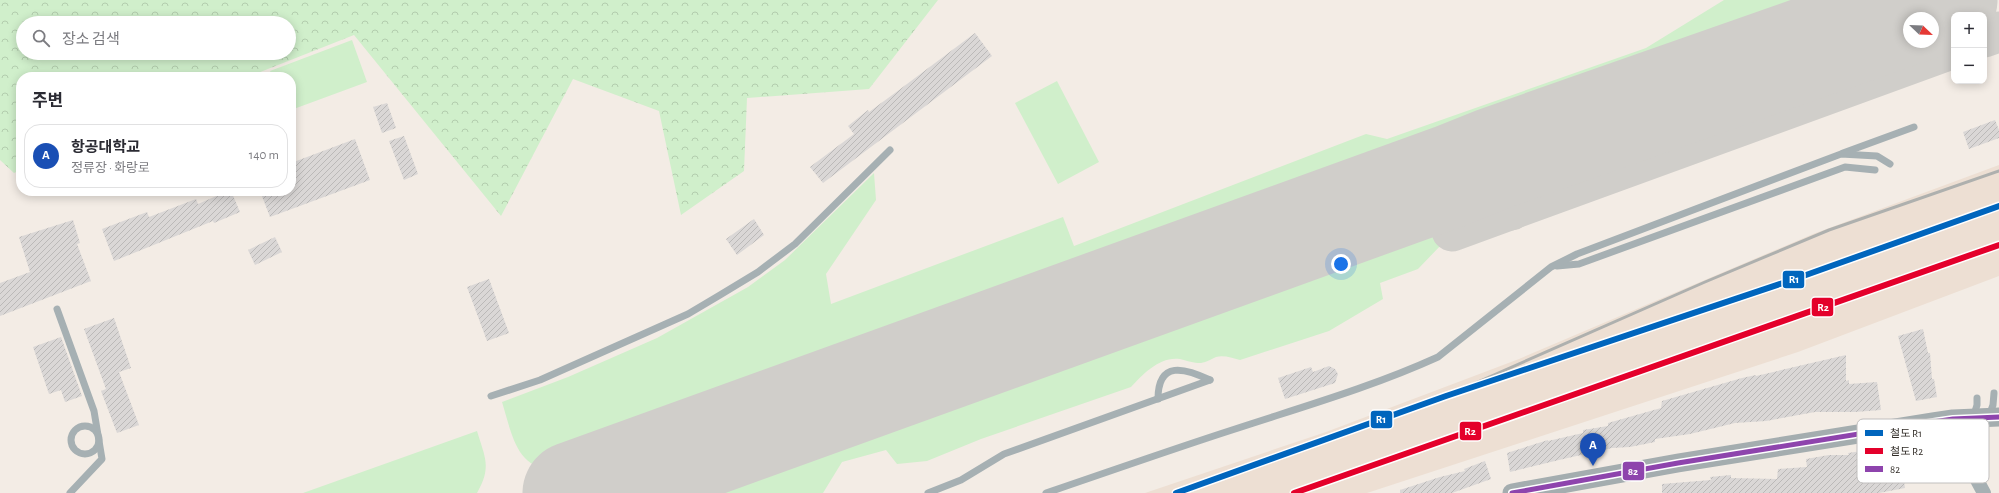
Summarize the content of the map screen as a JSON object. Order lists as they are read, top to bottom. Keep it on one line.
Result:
{"lines":["rail line R1","rail line R2","transit line 82"],"legend":["철도 R1","철도 R2","82"],"north":"bottom right","page":{"map_buttons":["+","−"],"search":"장소 검색","heading":"주변","list":[{"mark":"A","name":"항공대학교","note":"정류장 · 화랑로","value":"140 m"}],"pins":"A"}}
